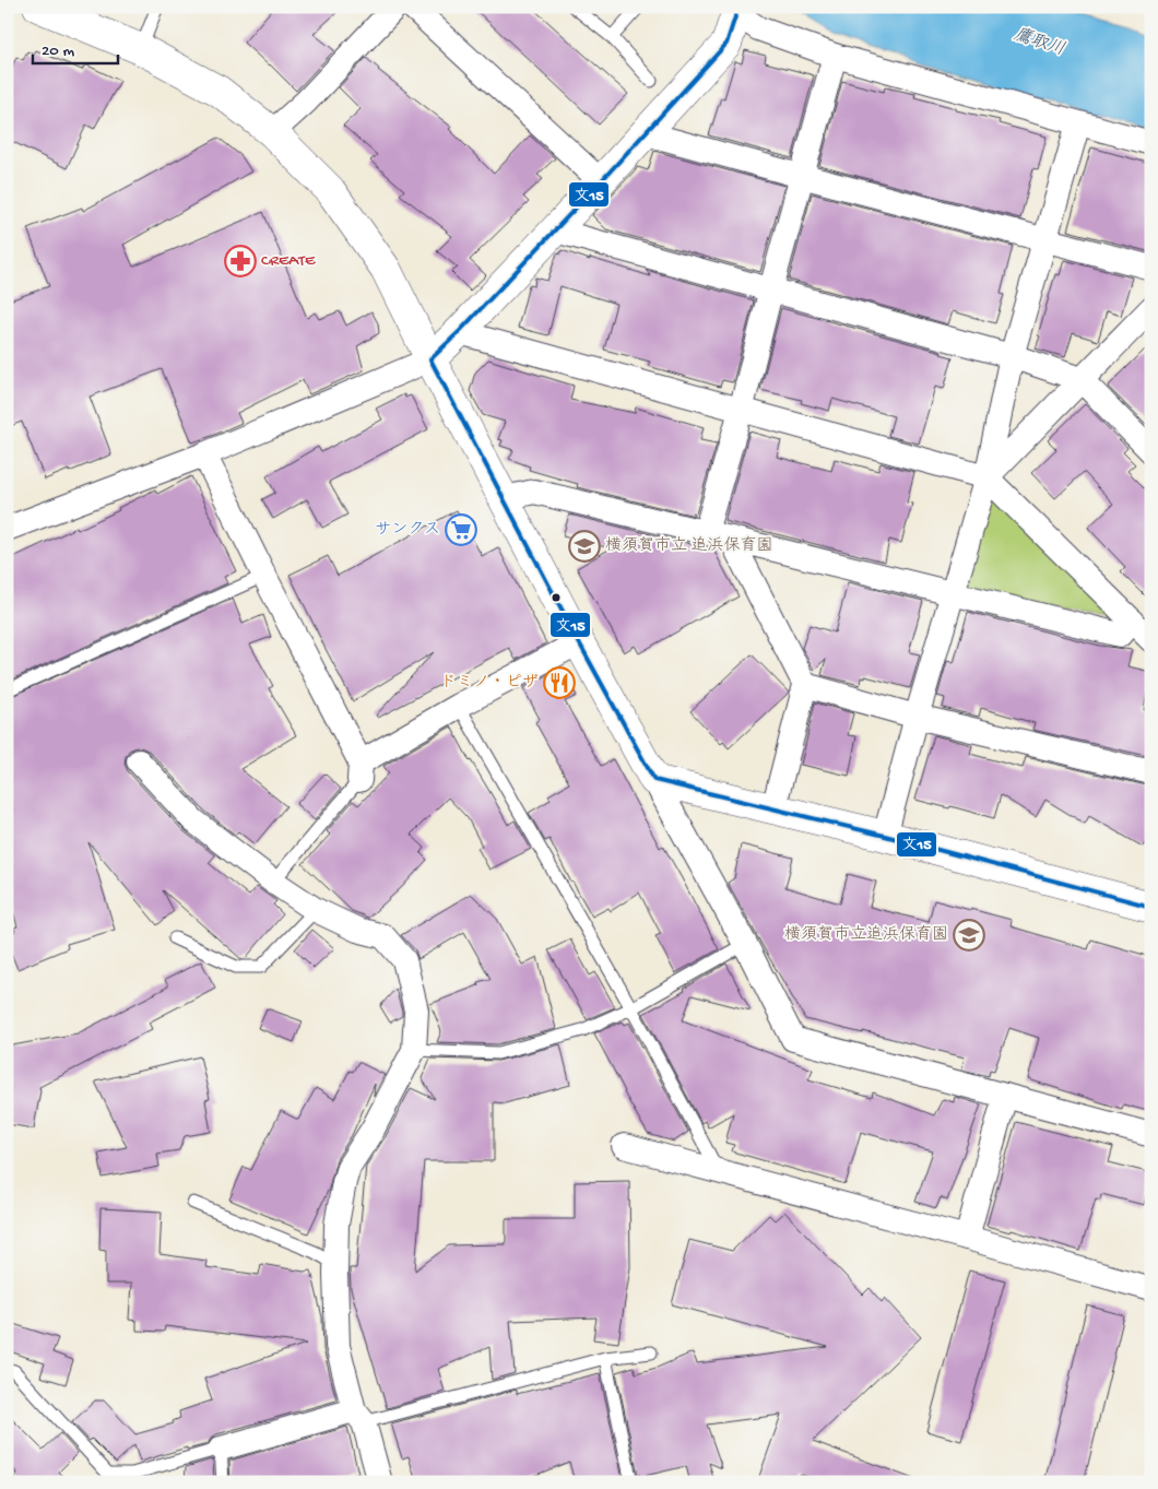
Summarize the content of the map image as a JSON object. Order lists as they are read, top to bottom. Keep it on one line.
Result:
{"water":["鷹取川"],"places":{"pharmacy":["CREATE"],"supermarket":["サンクス"],"school or university":["横須賀市立 追浜保育園","横須賀市立追浜保育園"],"restaurant":["ドミノ・ピザ"]},"lines":["transit line 文15"],"scale_bar":"20 m"}
